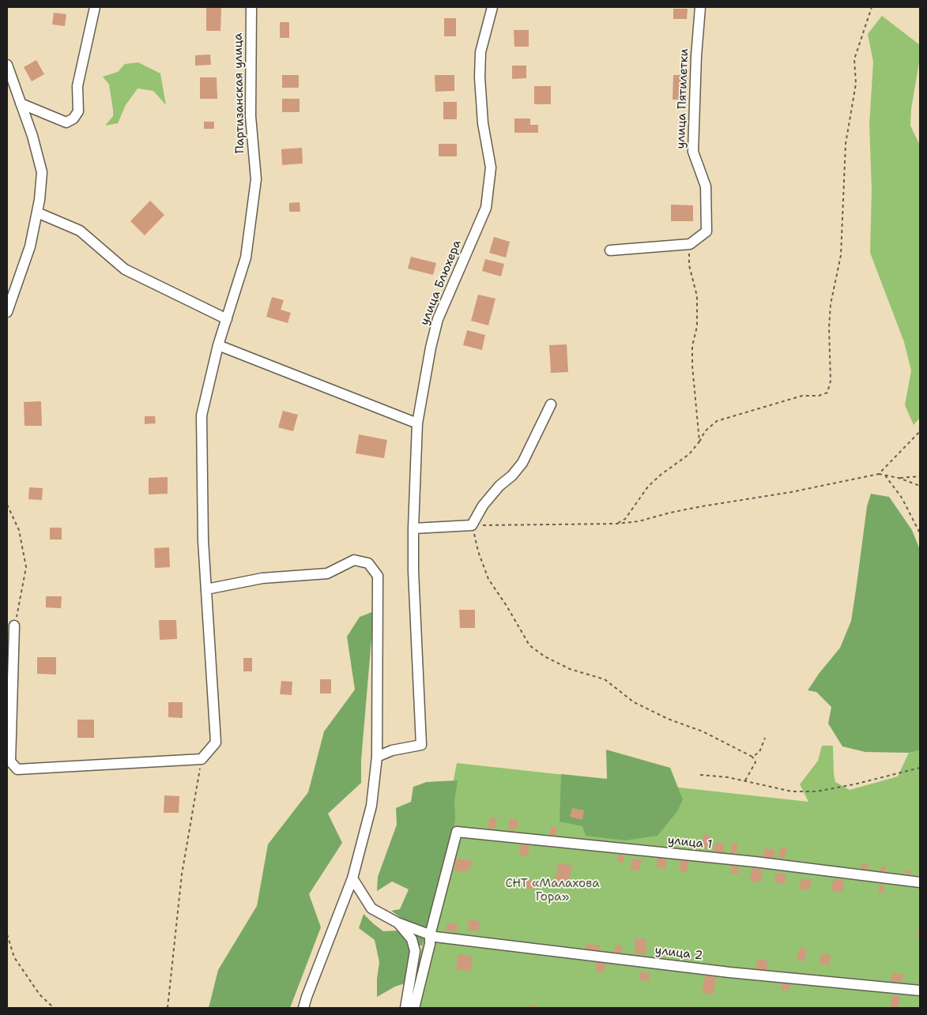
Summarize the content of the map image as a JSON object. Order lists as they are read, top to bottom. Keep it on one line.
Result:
{"streets":{"street":["Партизанская улица","улица Пятилетки","улица Блюхера","улица 1","улица 2"]},"crossings":[["улица 1","улица 2"]],"parks":["СНТ «Малахова Гора»"]}
